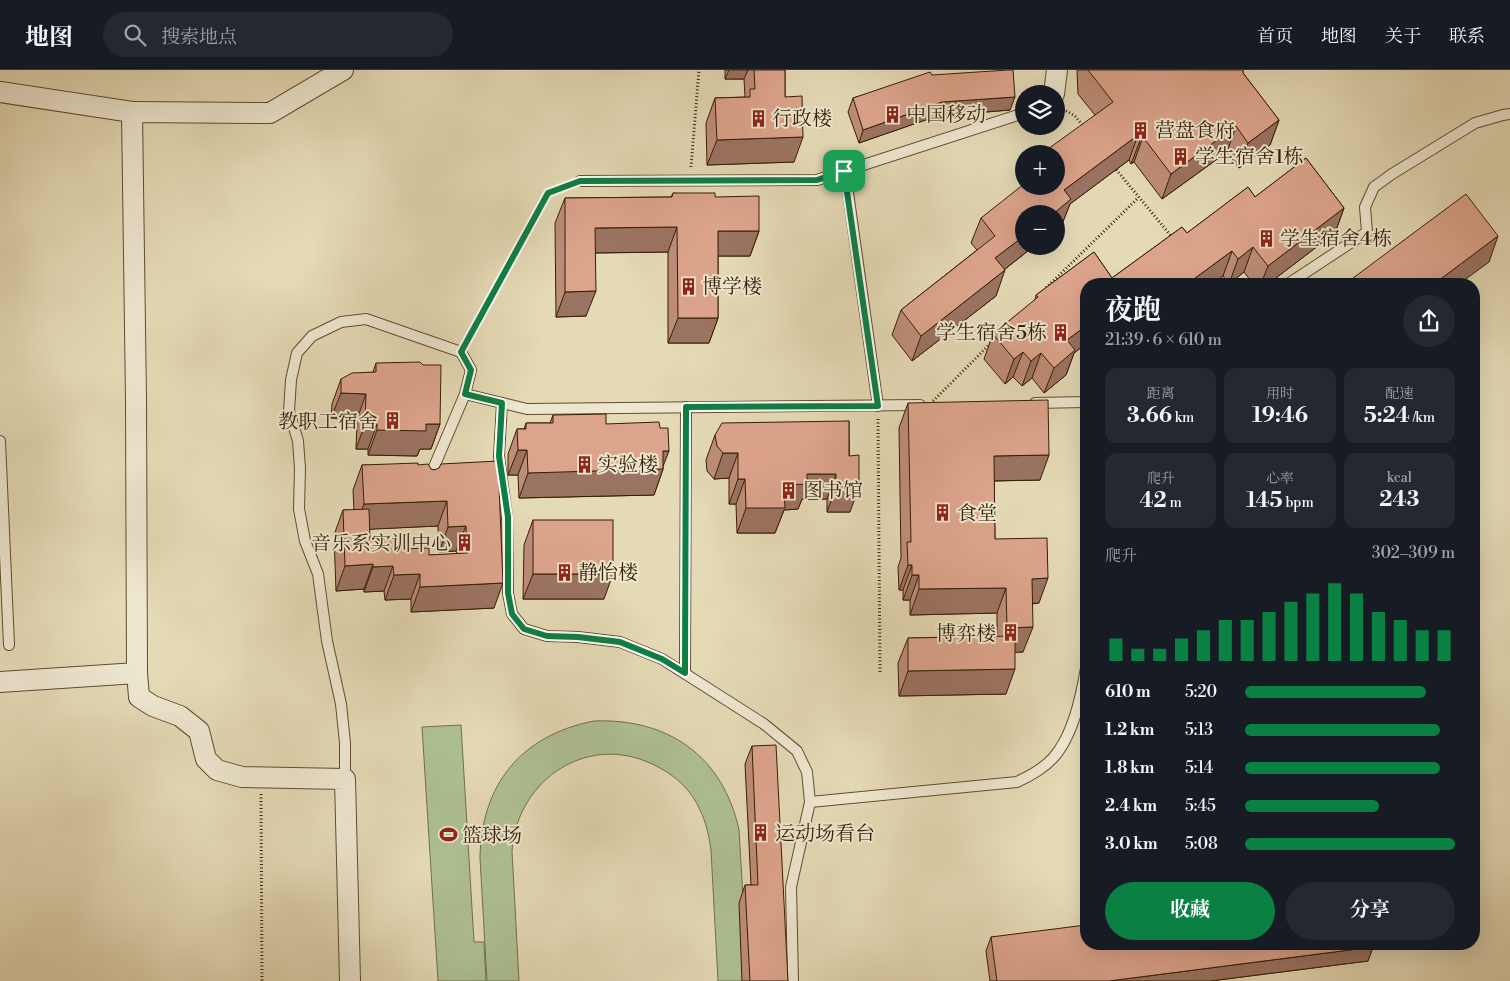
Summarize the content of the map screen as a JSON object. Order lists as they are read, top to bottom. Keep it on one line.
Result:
{"places":{"building":["中国移动","行政楼","营盘食府","学生宿舍1栋","学生宿舍4栋","博学楼","学生宿舍5栋","教职工宿舍","实验楼","图书馆","食堂","音乐系实训中心","静怡楼","博弈楼","运动场看台"],"sports":["篮球场"]},"page":{"header":"地图","search":"搜索地点","nav":["首页","地图","关于","联系"],"map_buttons":["+","−"],"heading":["夜跑","21:39 · 6 × 610 m"],"stats":[["距离","3.66 km"],["用时","19:46"],["配速","5:24 /km"],["爬升","42 m"],["心率","145 bpm"],["kcal","243"]],"chart":["爬升","302–309 m"],"list":[{"name":"610 m","note":"5:20"},{"name":"1.2 km","note":"5:13"},{"name":"1.8 km","note":"5:14"},{"name":"2.4 km","note":"5:45"},{"name":"3.0 km","note":"5:08"}],"buttons":["收藏","分享"]}}
